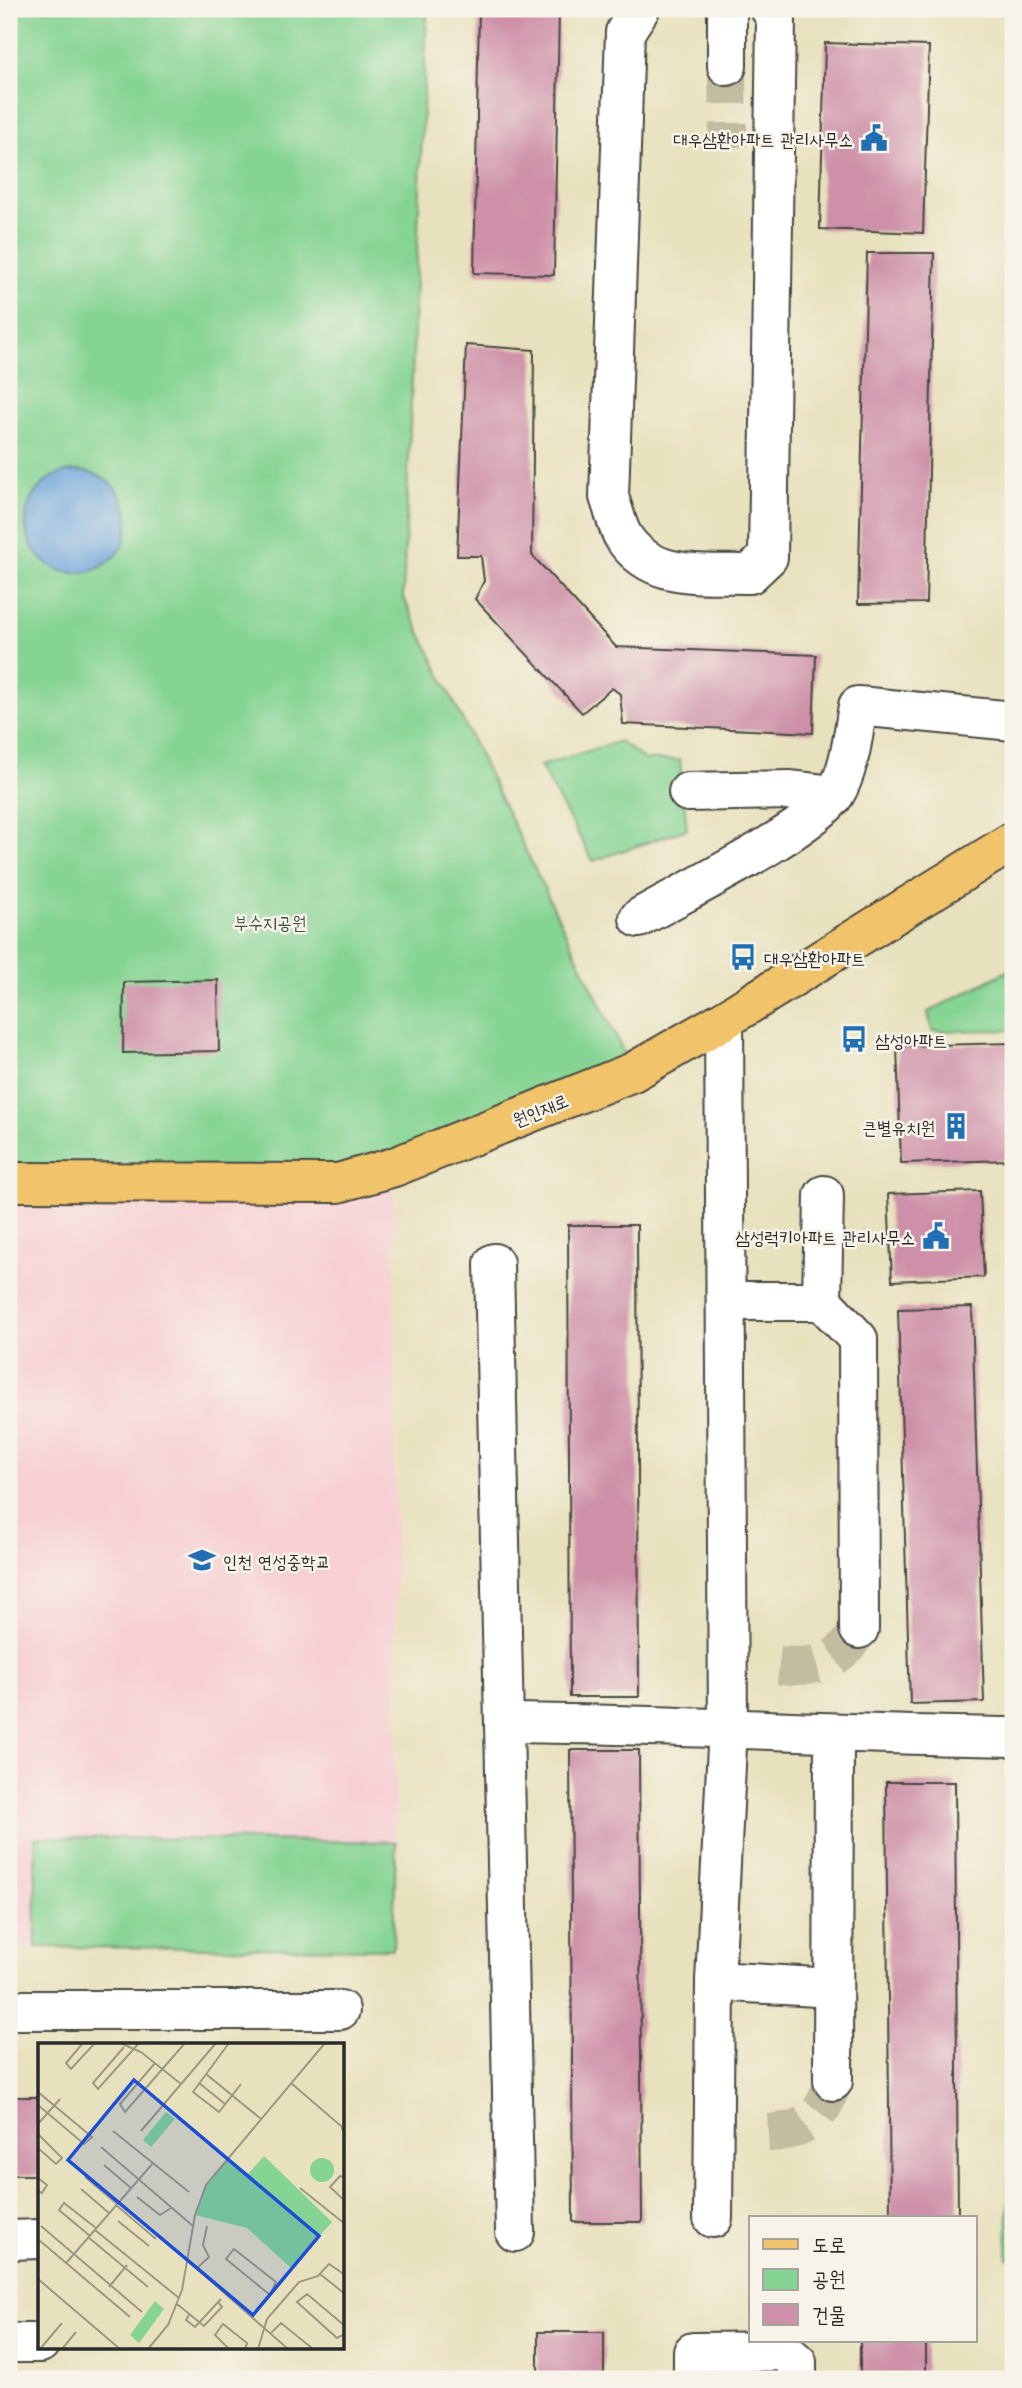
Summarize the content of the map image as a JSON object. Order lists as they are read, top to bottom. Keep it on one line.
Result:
{"streets":{"main road":["원인재로"]},"parks":["부수지공원"],"places":{"public building":["대우삼환아파트 관리사무소","삼성럭키아파트 관리사무소"],"bus stop":["대우삼환아파트","삼성아파트"],"building":["큰별유치원"],"school or university":["인천 연성중학교"]},"legend":["도로","공원","건물"]}
